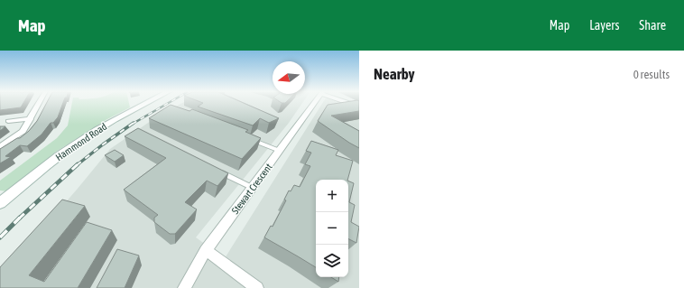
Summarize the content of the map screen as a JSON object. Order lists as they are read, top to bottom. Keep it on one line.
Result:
{"streets":{"street":["Hammond Road","Stewart Crescent"]},"north":"left","page":{"header":"Map","nav":["Map","Layers","Share"],"heading":["Nearby","0 results"],"map_buttons":["+","−"]}}
